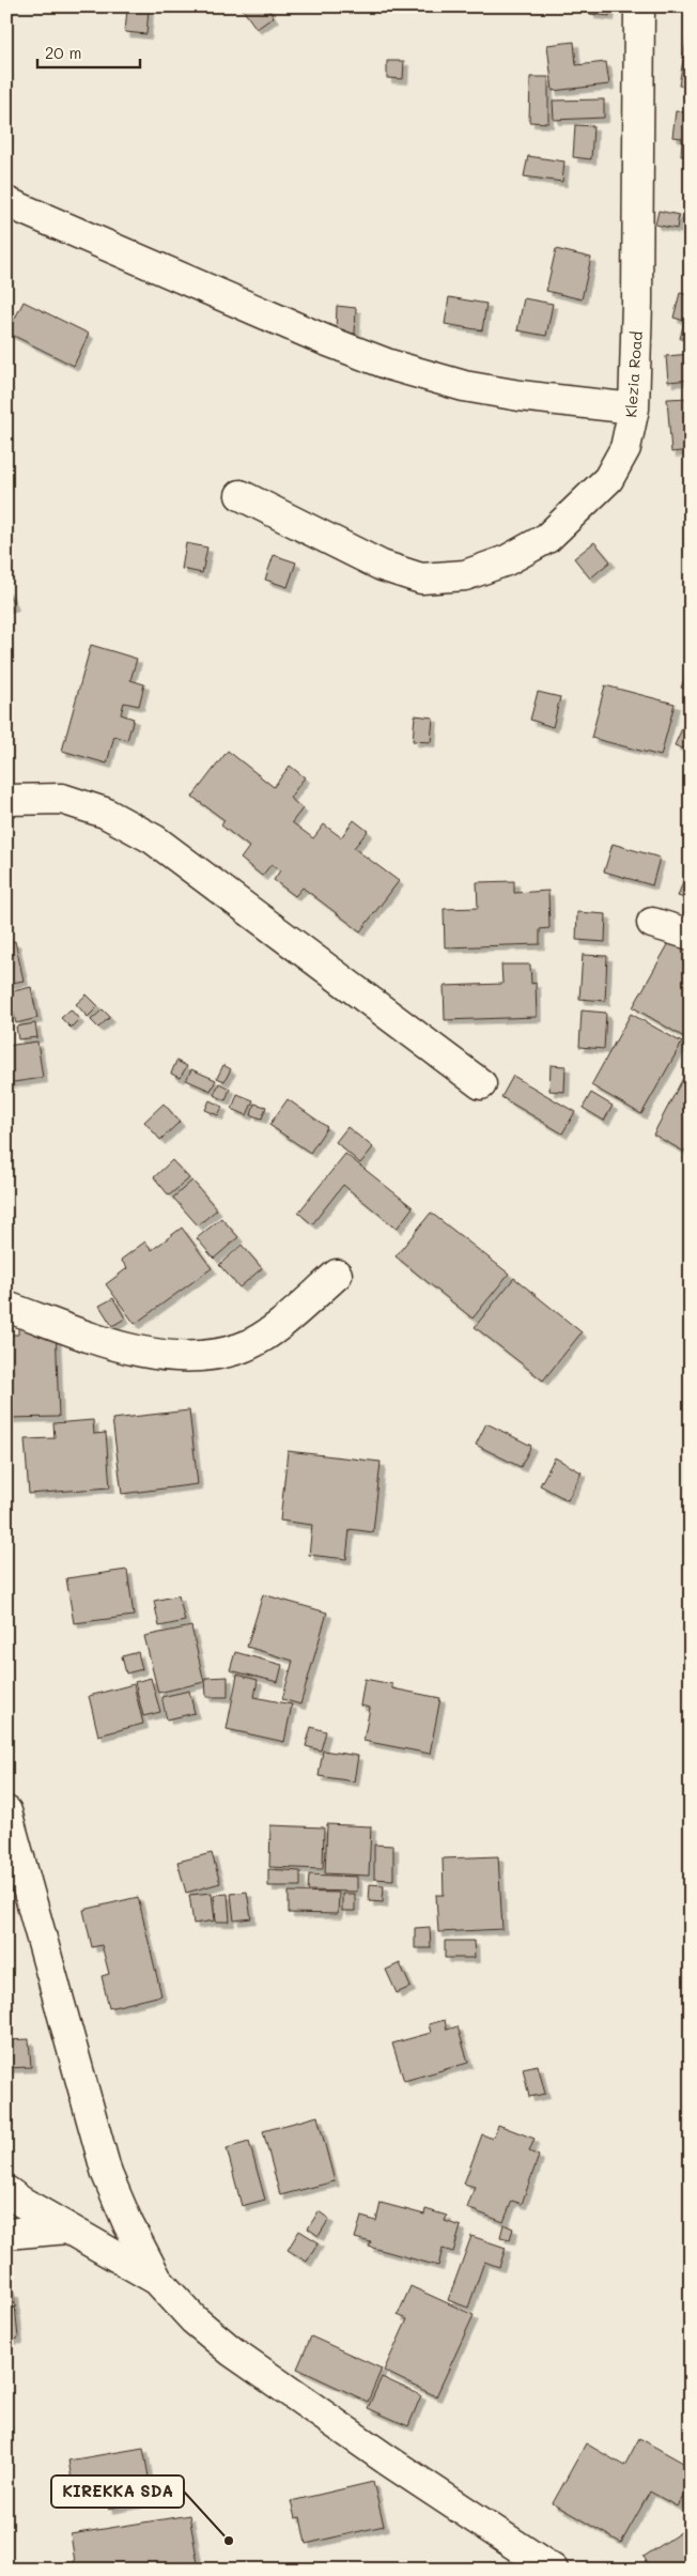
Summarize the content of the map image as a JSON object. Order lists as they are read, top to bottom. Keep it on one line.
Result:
{"streets":{"street":["Klezia Road"]},"places":["KIREKKA SDA"],"scale_bar":"20 m"}
